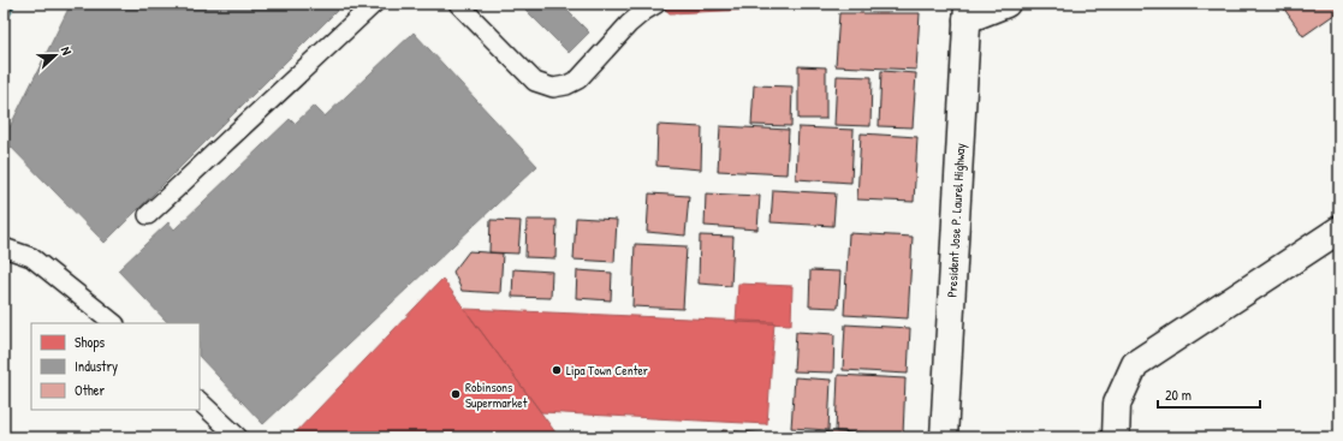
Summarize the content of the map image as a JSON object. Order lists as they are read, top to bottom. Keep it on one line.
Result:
{"streets":{"main road":["President Jose P. Laurel Highway"]},"places":["Lipa Town Center","Robinsons Supermarket"],"legend":["Shops","Industry","Other"],"scale_bar":"20 m","north":"right"}
